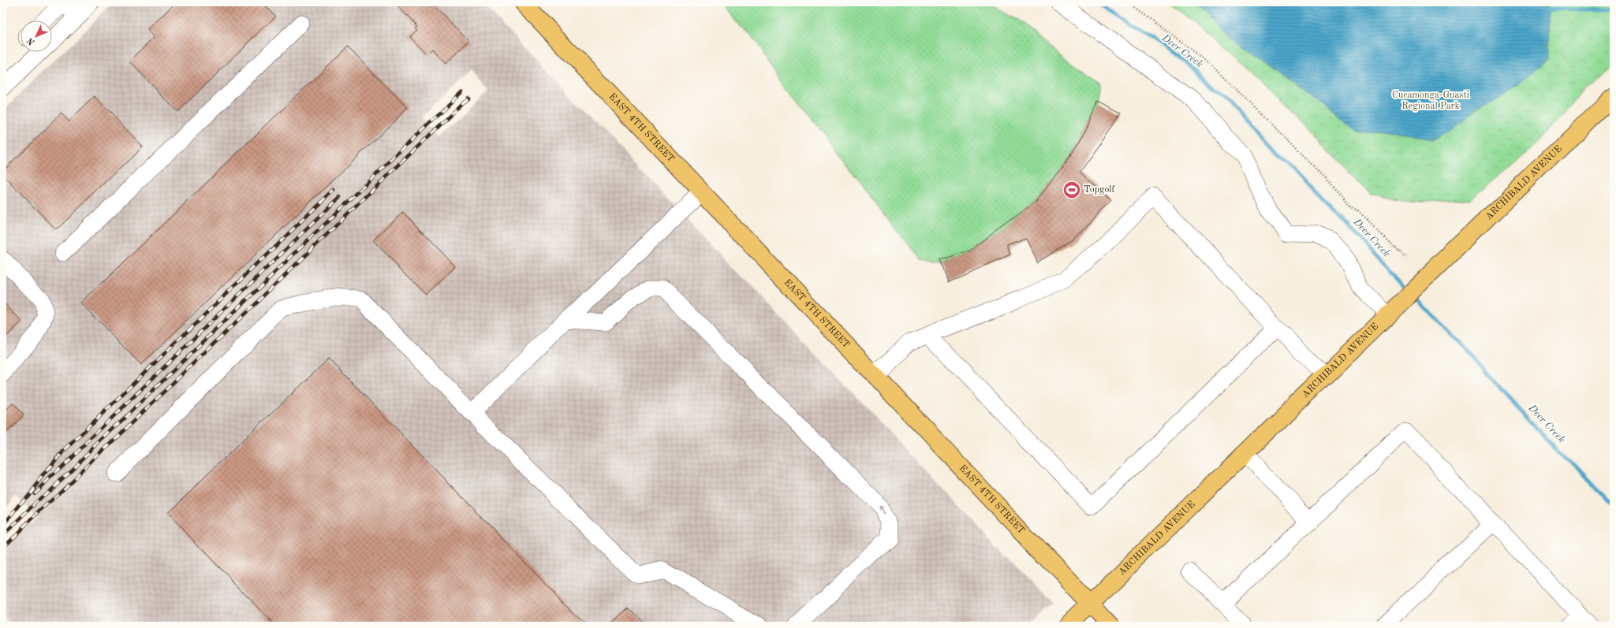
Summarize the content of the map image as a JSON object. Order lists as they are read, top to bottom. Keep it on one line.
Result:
{"streets":{"main road":["EAST 4TH STREET","ARCHIBALD AVENUE"]},"crossings":[["EAST 4TH STREET","ARCHIBALD AVENUE"]],"water":["Deer Creek"],"parks":["Cucamonga-Guasti Regional Park"],"places":{"sports":["Topgolf"]},"north":"bottom left"}
